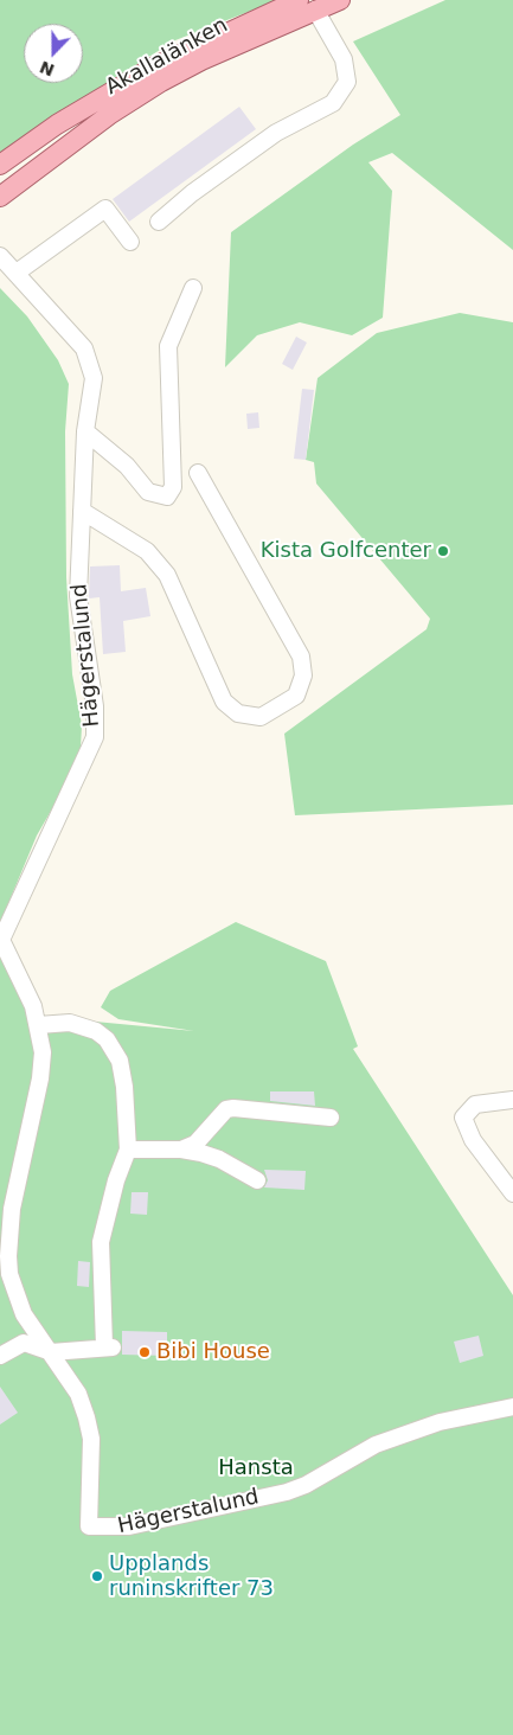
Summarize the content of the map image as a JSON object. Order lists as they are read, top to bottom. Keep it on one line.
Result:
{"streets":{"main road":["Akallalänken"],"street":["Hägerstalund"]},"parks":["Hansta"],"places":["Kista Golfcenter","Bibi House","Upplands runinskrifter 73"],"north":"bottom"}
